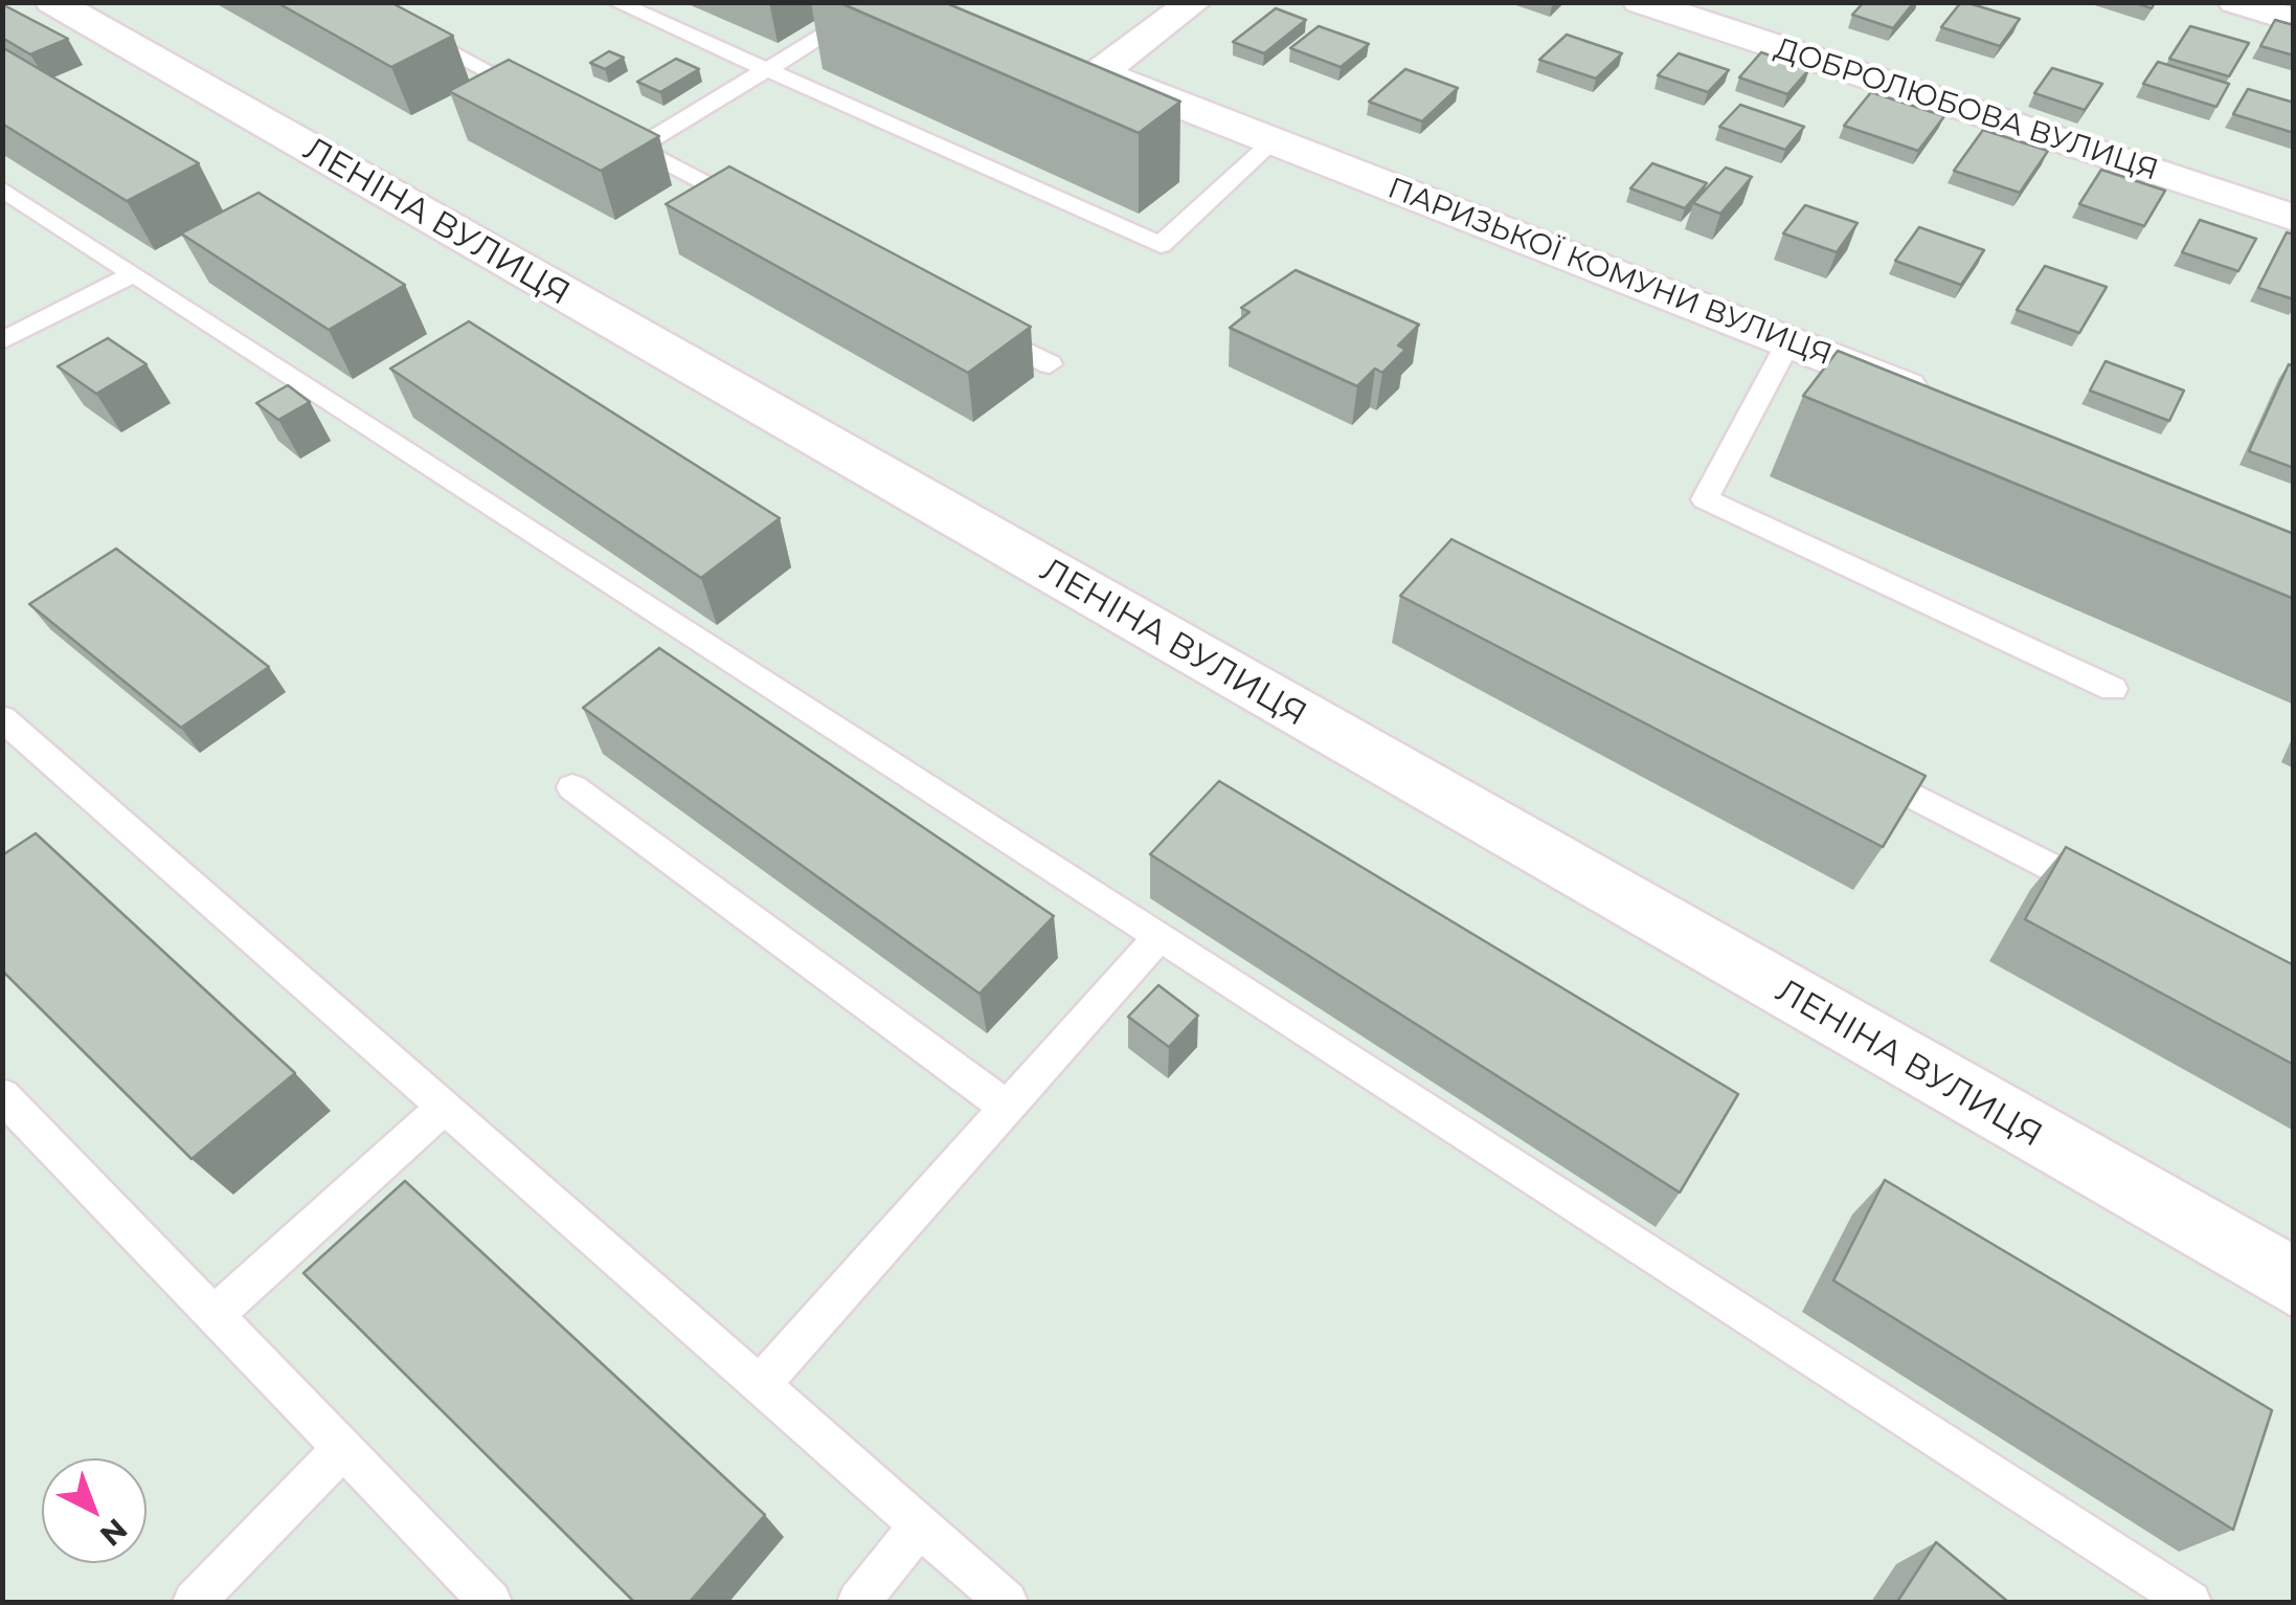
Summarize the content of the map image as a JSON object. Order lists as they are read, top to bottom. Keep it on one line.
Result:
{"streets":{"main road":["ДОБРОЛЮБОВА ВУЛИЦЯ","ЛЕНІНА ВУЛИЦЯ","ПАРИЗЬКОЇ КОМУНИ ВУЛИЦЯ"]},"north":"bottom right"}
